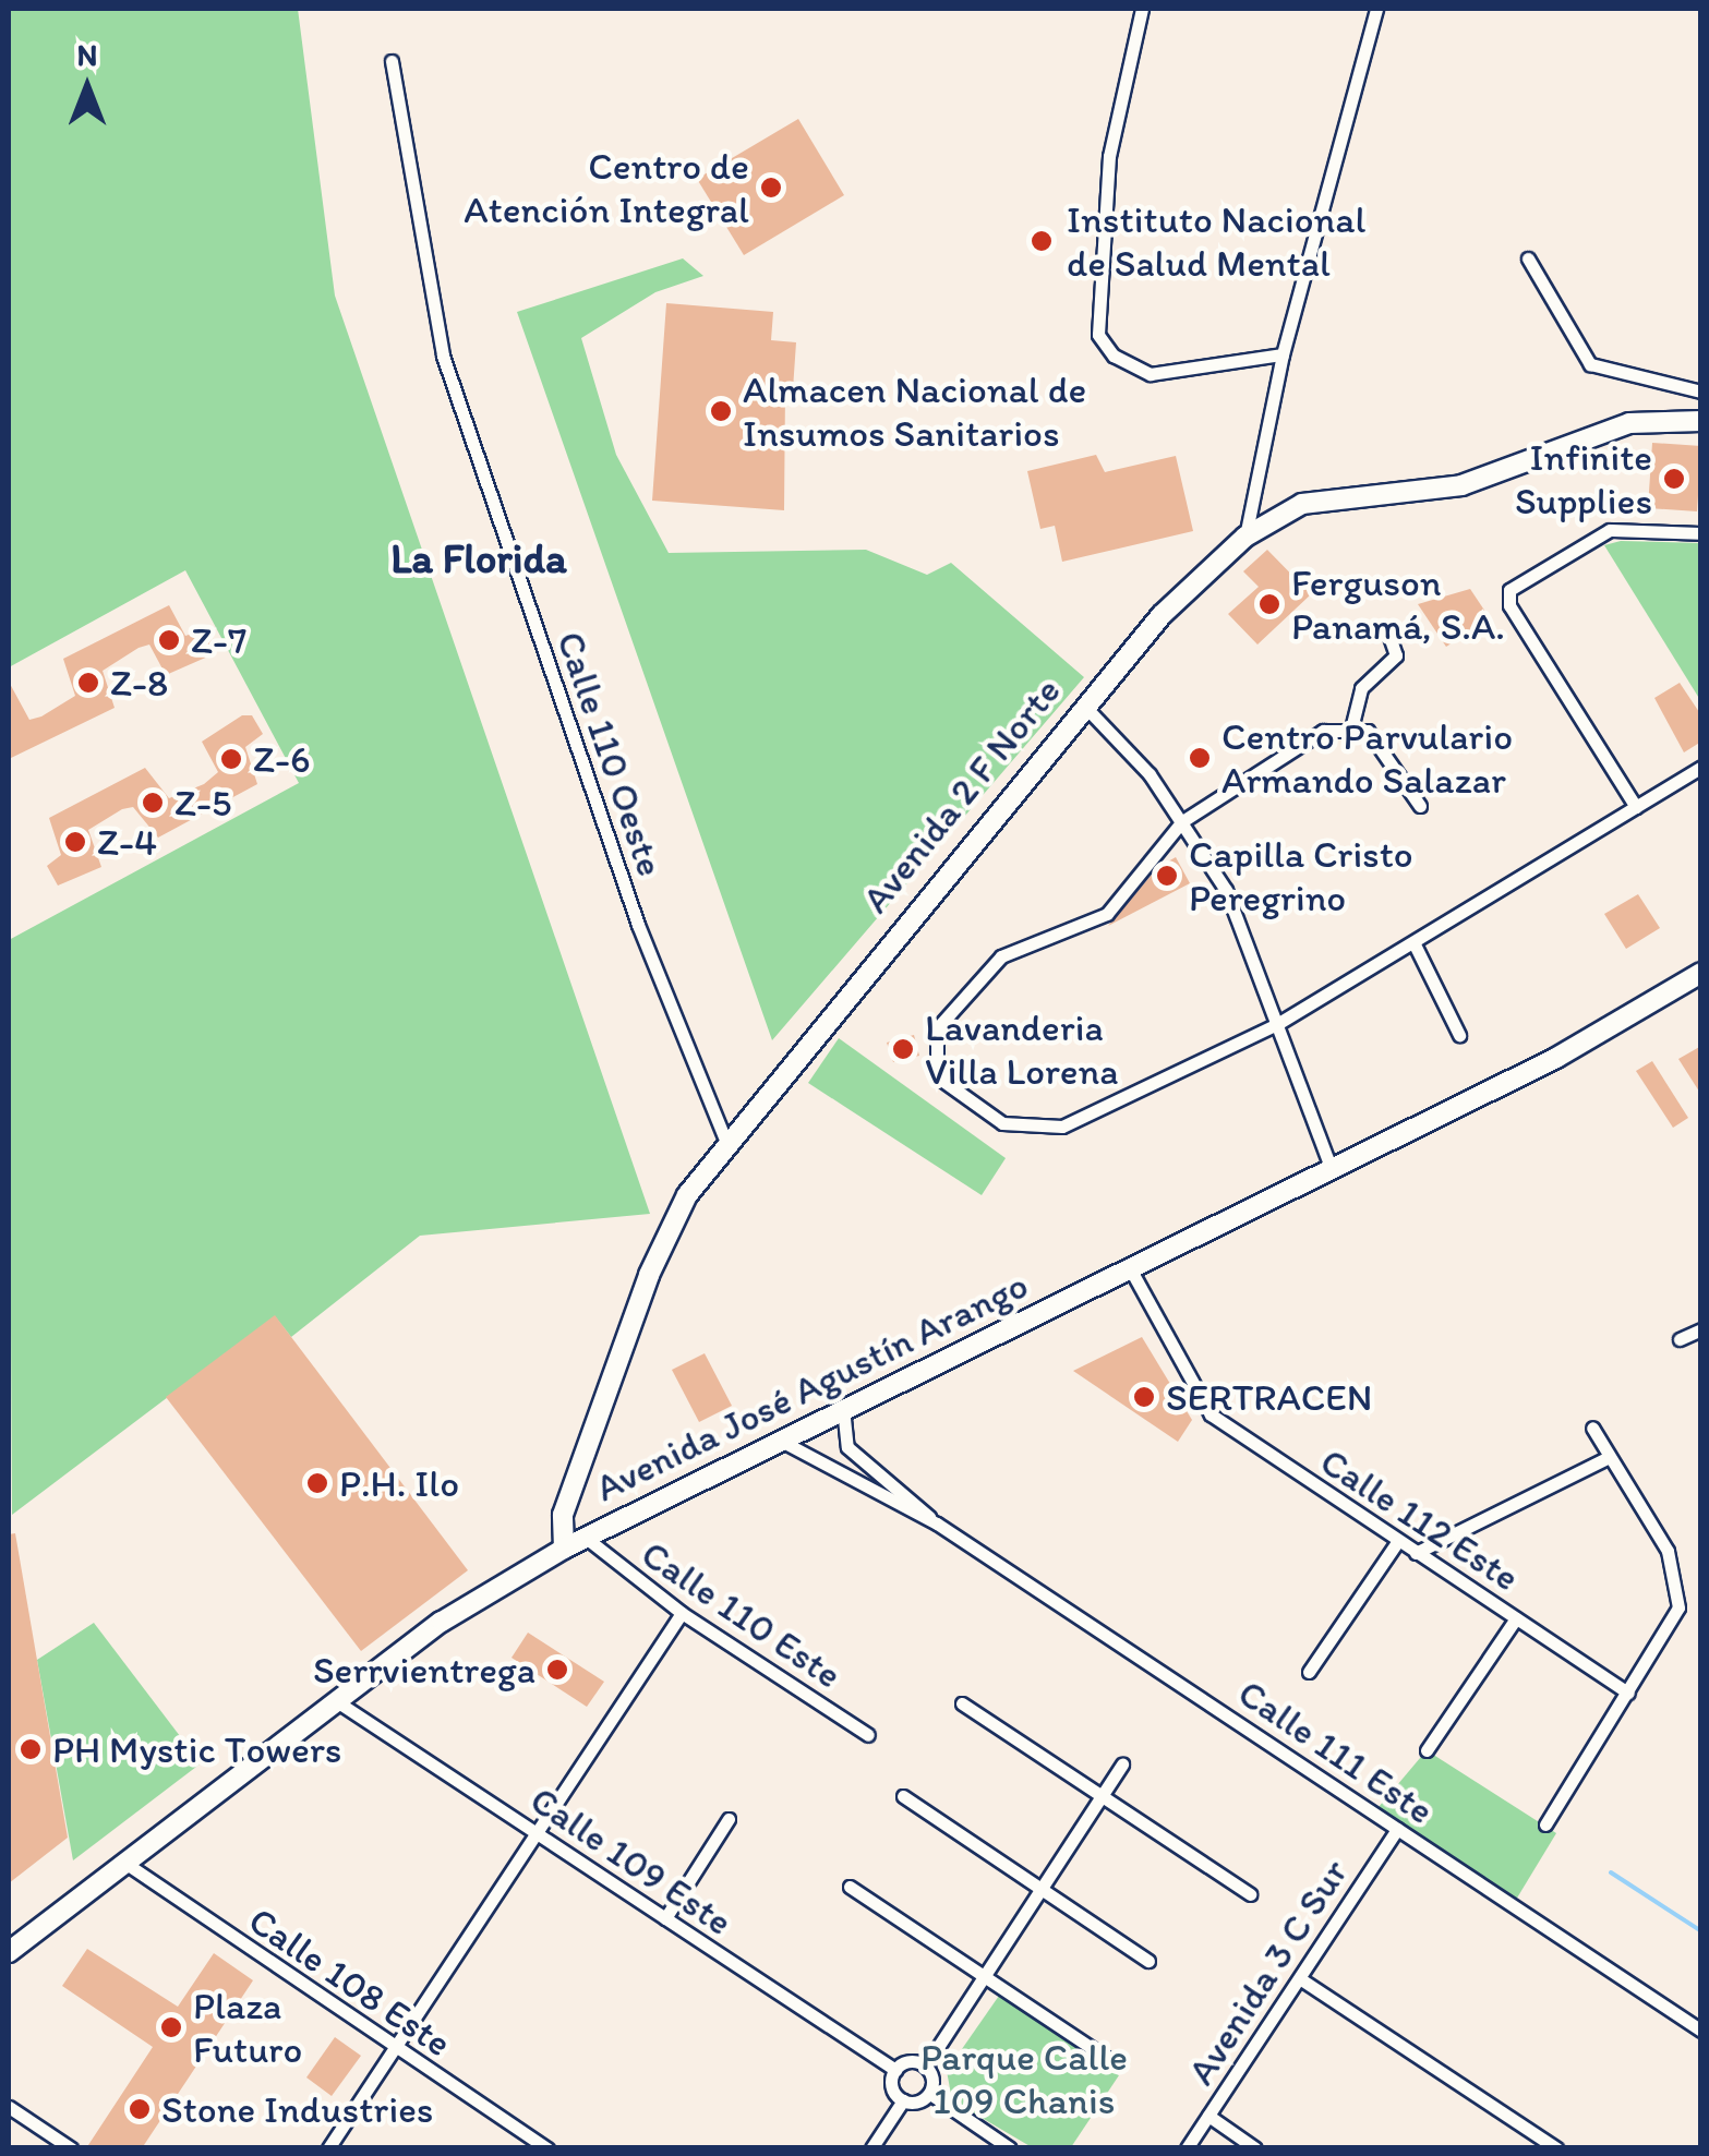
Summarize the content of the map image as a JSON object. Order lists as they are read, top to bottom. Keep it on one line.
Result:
{"streets":{"main road":["Avenida 2 F Norte","Avenida José Agustín Arango"],"street":["Calle 110 Oeste","Calle 112 Este","Calle 110 Este","Calle 111 Este","Calle 109 Este","Avenida 3 C Sur","Calle 108 Este"]},"crossings":[["Calle 110 Oeste","Avenida 2 F Norte"],["Avenida 2 F Norte","Avenida José Agustín Arango"],["Avenida José Agustín Arango","Calle 112 Este"],["Avenida José Agustín Arango","Calle 110 Este"],["Avenida José Agustín Arango","Calle 111 Este"],["Avenida José Agustín Arango","Calle 109 Este"],["Avenida José Agustín Arango","Calle 108 Este"],["Calle 111 Este","Avenida 3 C Sur"]],"districts":["La Florida"],"parks":["Parque Calle 109 Chanis"],"places":["Centro de Atención Integral","Instituto Nacional de Salud Mental","Almacen Nacional de Insumos Sanitarios","Infinite Supplies","Ferguson Panamá, S.A.","Z-7","Z-8","Centro Parvulario Armando Salazar","Z-6","Z-5","Z-4","Capilla Cristo Peregrino","Lavanderia Villa Lorena","SERTRACEN","P.H. Ilo","Serrvientrega","PH Mystic Towers","Plaza Futuro","Stone Industries"],"north":"top"}
